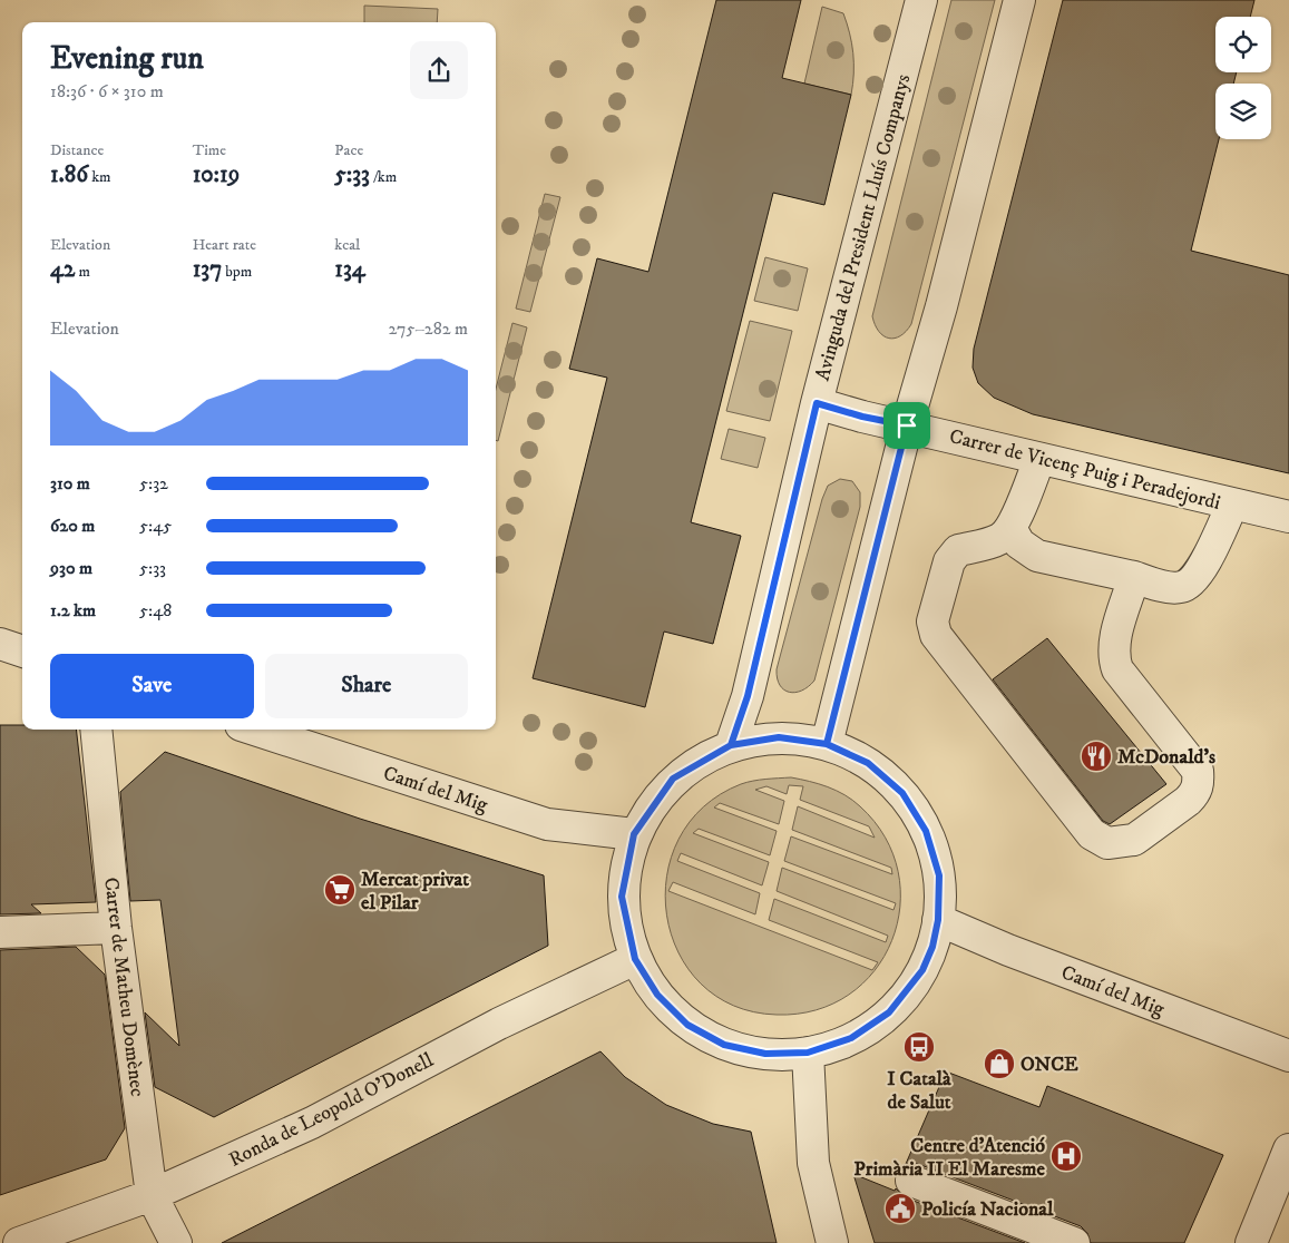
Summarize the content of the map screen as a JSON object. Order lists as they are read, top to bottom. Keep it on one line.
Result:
{"streets":{"street":["Avinguda del President Lluís Companys","Carrer de Vicenç Puig i Peradejordi","Camí del Mig","Carrer de Matheu Domènec","Ronda de Leopold O'Donell"]},"crossings":[["Avinguda del President Lluís Companys","Carrer de Vicenç Puig i Peradejordi"],["Carrer de Matheu Domènec","Ronda de Leopold O'Donell"]],"places":{"restaurant":["McDonald's"],"supermarket":["Mercat privat el Pilar"],"bus stop":["I Català de Salut"],"shop":["ONCE"],"hospital":["Centre d'Atenció Primària II El Maresme"],"public building":["Policía Nacional"]},"page":{"heading":["Evening run","18:36 · 6 × 310 m"],"stats":[["Distance","1.86 km"],["Time","10:19"],["Pace","5:33 /km"],["Elevation","42 m"],["Heart rate","137 bpm"],["kcal","134"]],"chart":["Elevation","275–282 m"],"list":[{"name":"310 m","note":"5:32"},{"name":"620 m","note":"5:45"},{"name":"930 m","note":"5:33"},{"name":"1.2 km","note":"5:48"}],"buttons":["Save","Share"]}}
